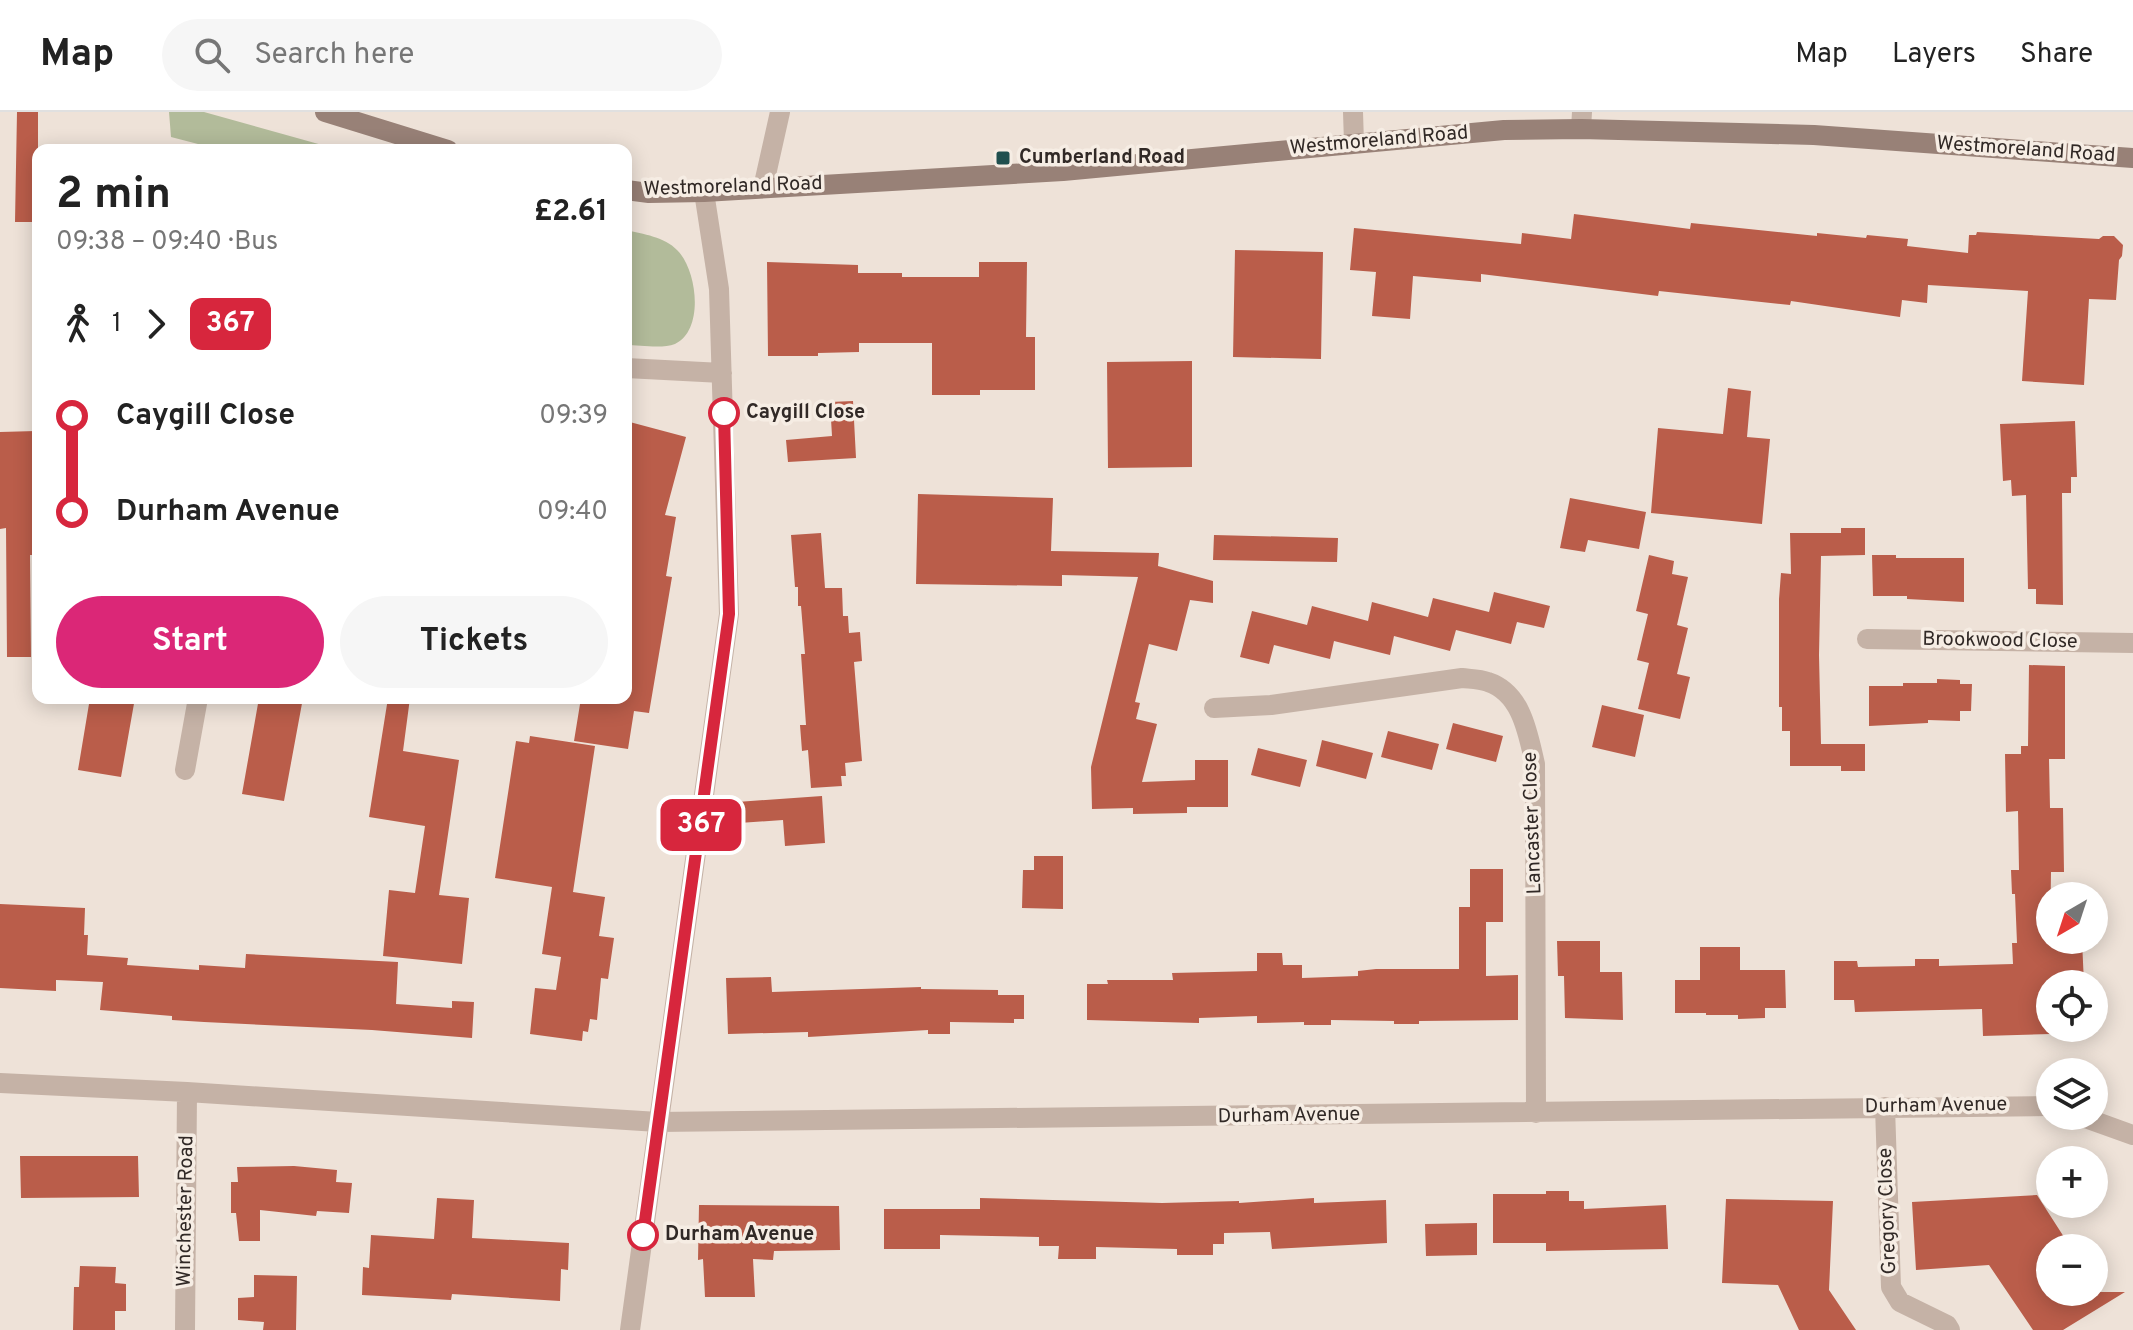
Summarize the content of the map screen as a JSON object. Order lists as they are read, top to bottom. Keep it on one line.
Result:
{"streets":{"main road":["Westmoreland Road"],"street":["Brookwood Close","Lancaster Close","Durham Avenue","Winchester Road","Gregory Close"]},"crossings":[["Lancaster Close","Durham Avenue"],["Durham Avenue","Winchester Road"],["Durham Avenue","Gregory Close"]],"places":{"transit":["Cumberland Road"],"other":["Caygill Close","Durham Avenue"]},"lines":["bus line 367"],"north":"bottom left","page":{"header":"Map","search":"Search here","nav":["Map","Layers","Share"],"on_map":"367","heading":["2 min","09:38 – 09:40 · Bus","£2.61"],"legs":["1","367"],"list":[{"name":"Caygill Close","value":"09:39"},{"name":"Durham Avenue","value":"09:40"}],"buttons":["Start","Tickets"],"map_buttons":["+","−"]}}
